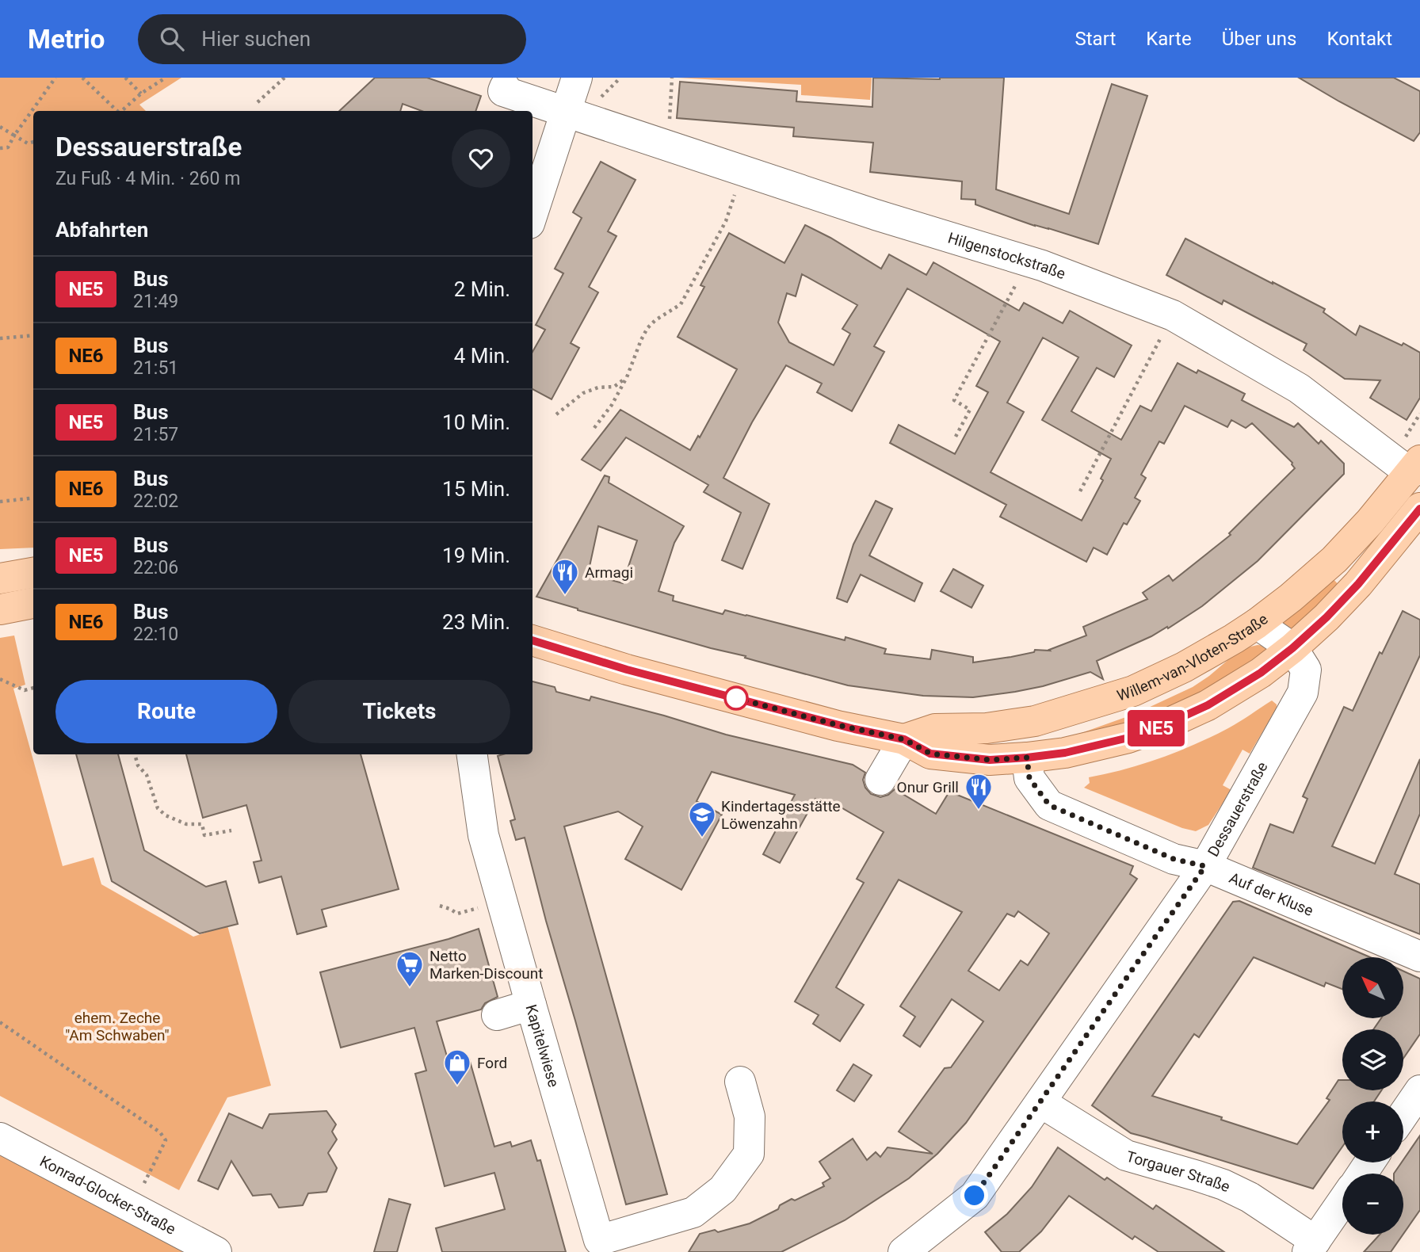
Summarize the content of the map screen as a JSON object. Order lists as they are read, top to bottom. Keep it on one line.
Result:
{"streets":{"main road":["Willem-van-Vloten-Straße"],"street":["Hilgenstockstraße","Dessauerstraße","Auf der Kluse","Kapitelwiese","Torgauer Straße","Konrad-Glocker-Straße"]},"crossings":[["Hilgenstockstraße","Willem-van-Vloten-Straße"],["Willem-van-Vloten-Straße","Dessauerstraße"],["Willem-van-Vloten-Straße","Auf der Kluse"],["Dessauerstraße","Auf der Kluse"],["Dessauerstraße","Torgauer Straße"]],"parks":["ehem. Zeche \"Am Schwaben\""],"places":{"restaurant":["Armagi","Onur Grill"],"school or university":["Kindertagesstätte Löwenzahn"],"supermarket":["Netto Marken-Discount"],"shop":["Ford"]},"lines":["bus line NE5"],"north":"top left","page":{"header":"Metrio","search":"Hier suchen","nav":["Start","Karte","Über uns","Kontakt"],"on_map":"NE5","heading":[["Dessauerstraße","Zu Fuß · 4 Min. · 260 m"],"Abfahrten"],"list":[{"mark":"NE5","name":"Bus","note":"21:49","value":"2 Min."},{"mark":"NE6","name":"Bus","note":"21:51","value":"4 Min."},{"mark":"NE5","name":"Bus","note":"21:57","value":"10 Min."},{"mark":"NE6","name":"Bus","note":"22:02","value":"15 Min."},{"mark":"NE5","name":"Bus","note":"22:06","value":"19 Min."},{"mark":"NE6","name":"Bus","note":"22:10","value":"23 Min."}],"buttons":["Route","Tickets"],"map_buttons":["+","−"]}}
